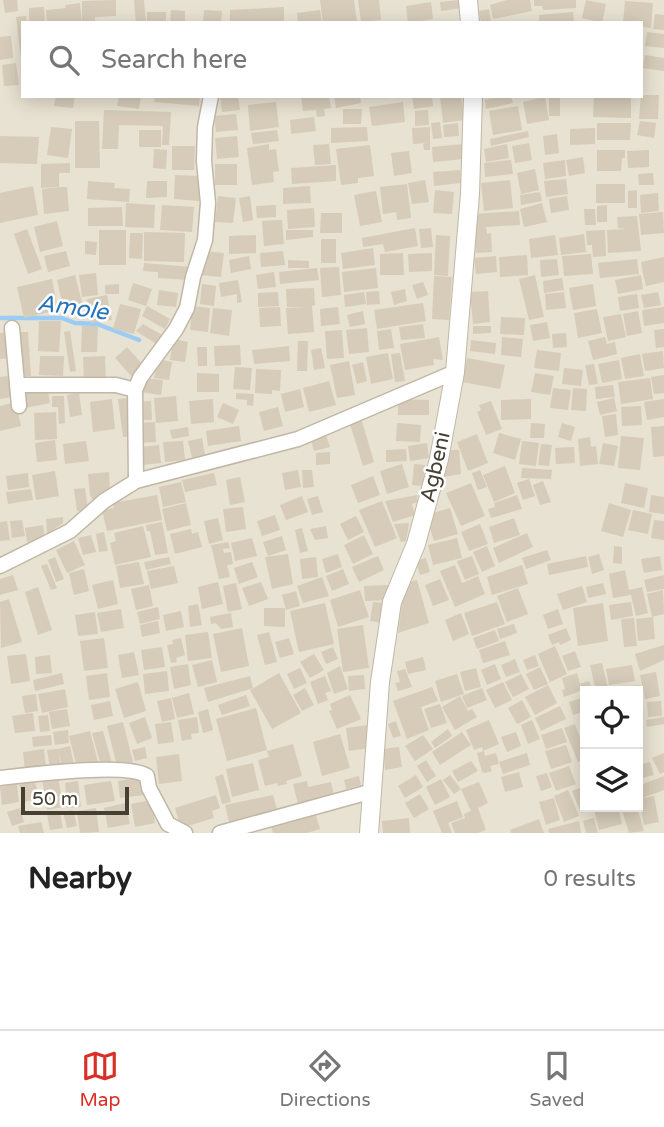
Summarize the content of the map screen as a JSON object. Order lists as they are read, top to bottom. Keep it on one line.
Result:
{"streets":{"street":["Agbeni"]},"water":["Amole"],"scale_bar":"50 m","page":{"search":"Search here","scale":"50 m","heading":["Nearby","0 results"],"nav":["Map","Directions","Saved"]}}
